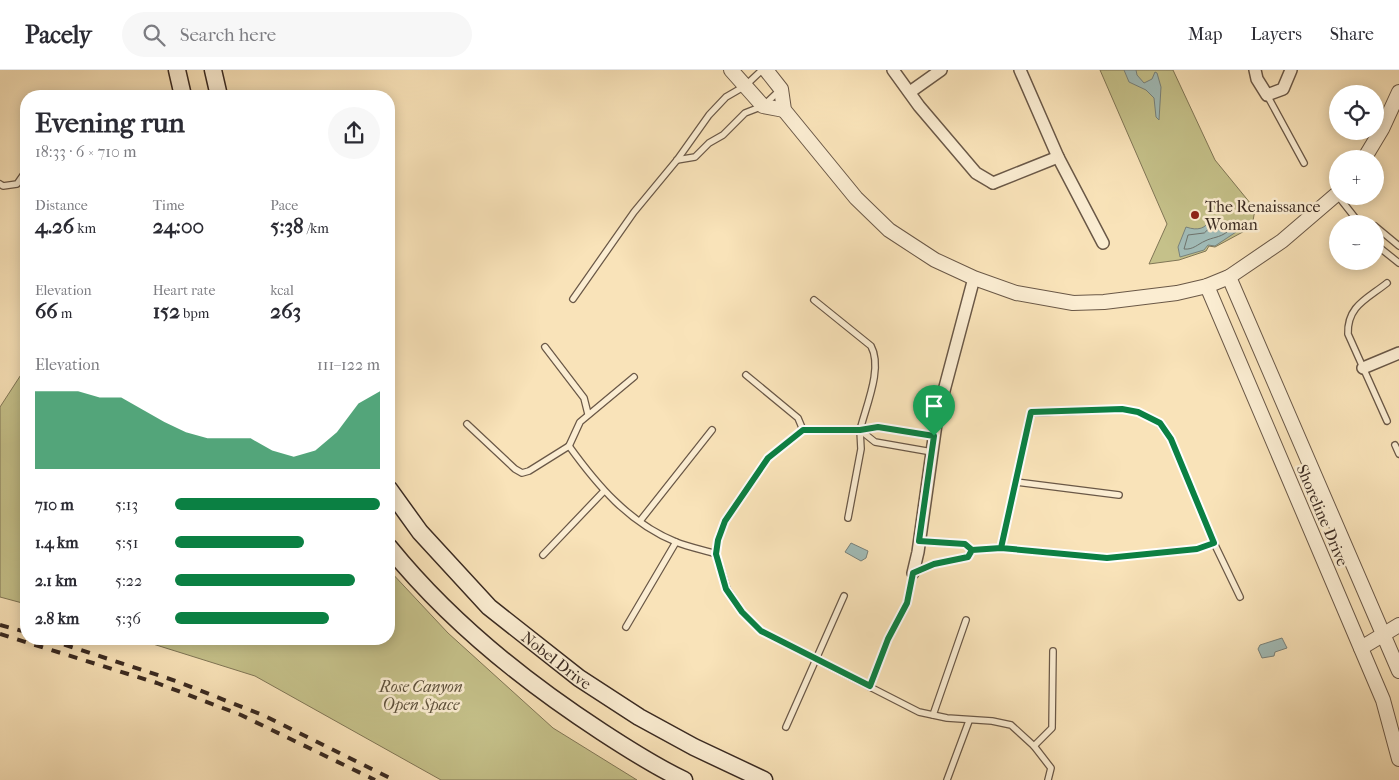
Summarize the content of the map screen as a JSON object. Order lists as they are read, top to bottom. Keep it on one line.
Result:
{"streets":{"main road":["Nobel Drive"],"street":["Shoreline Drive"]},"parks":["Rose Canyon Open Space"],"places":["The Renaissance Woman"],"page":{"header":"Pacely","search":"Search here","nav":["Map","Layers","Share"],"map_buttons":["+","−"],"heading":["Evening run","18:33 · 6 × 710 m"],"stats":[["Distance","4.26 km"],["Time","24:00"],["Pace","5:38 /km"],["Elevation","66 m"],["Heart rate","152 bpm"],["kcal","263"]],"chart":["Elevation","111–122 m"],"list":[{"name":"710 m","note":"5:13"},{"name":"1.4 km","note":"5:51"},{"name":"2.1 km","note":"5:22"},{"name":"2.8 km","note":"5:36"}]}}
